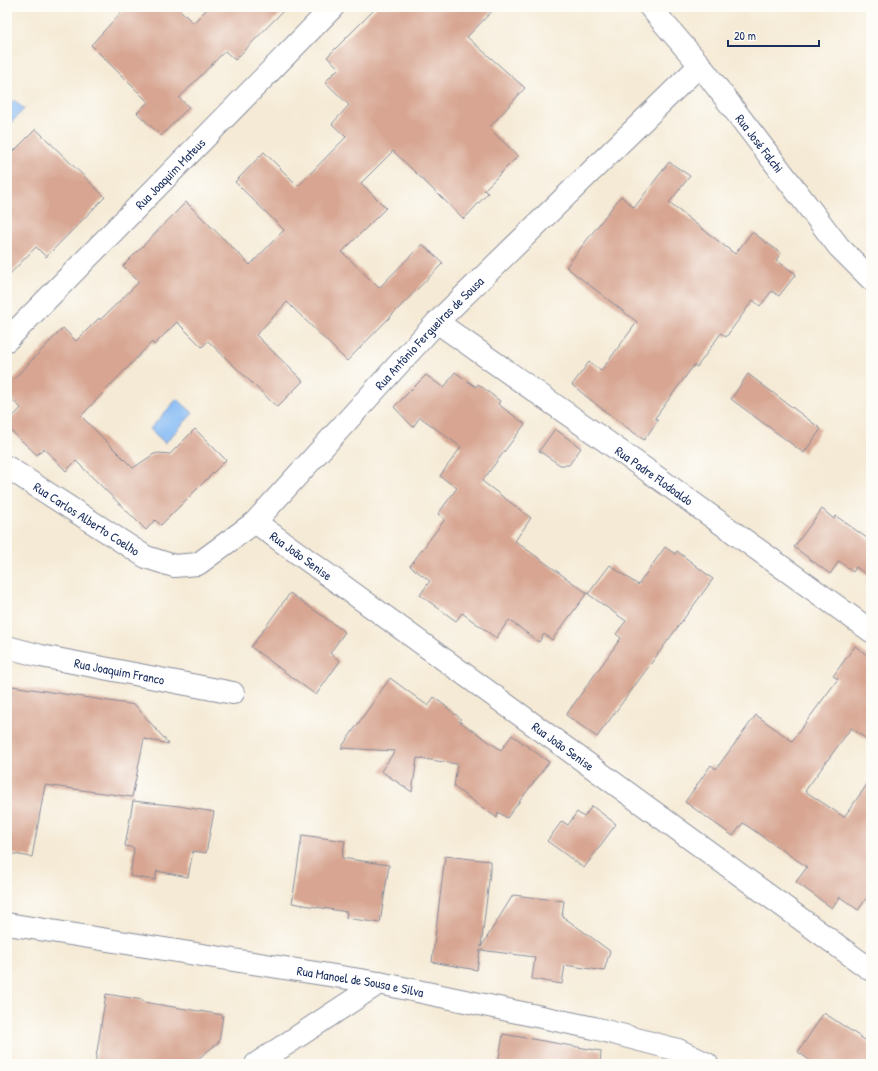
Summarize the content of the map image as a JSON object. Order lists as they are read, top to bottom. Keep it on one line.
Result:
{"streets":{"street":["Rua José Falchi","Rua Joaquim Mateus","Rua Antônio Fergueiras de Sousa","Rua Padre Flodoaldo","Rua Carlos Alberto Coelho","Rua João Senise","Rua Joaquim Franco","Rua Manoel de Sousa e Silva"]},"crossings":[["Rua José Falchi","Rua Antônio Fergueiras de Sousa"],["Rua Antônio Fergueiras de Sousa","Rua Padre Flodoaldo"],["Rua Antônio Fergueiras de Sousa","Rua Carlos Alberto Coelho"],["Rua Antônio Fergueiras de Sousa","Rua João Senise"]],"scale_bar":"20 m"}
